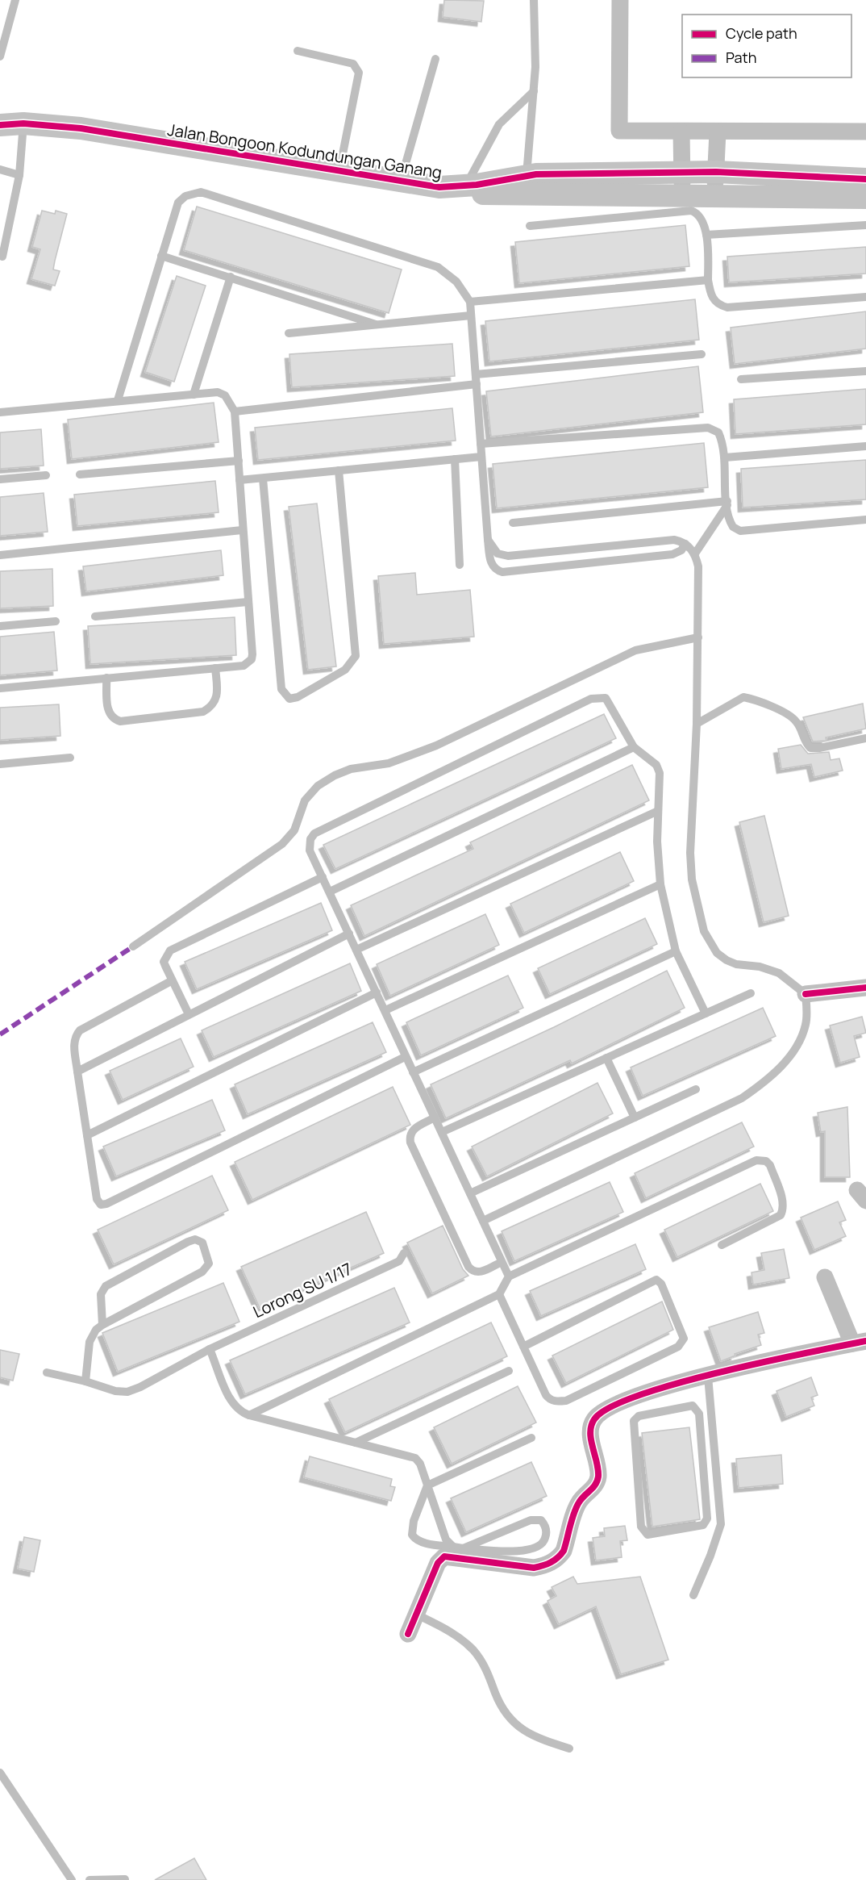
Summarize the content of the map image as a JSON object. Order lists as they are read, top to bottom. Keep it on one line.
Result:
{"streets":{"street":["Jalan Bongoon Kodundungan Ganang"],"lane":["Lorong SU 1/17"]},"legend":["Cycle path","Path"]}
